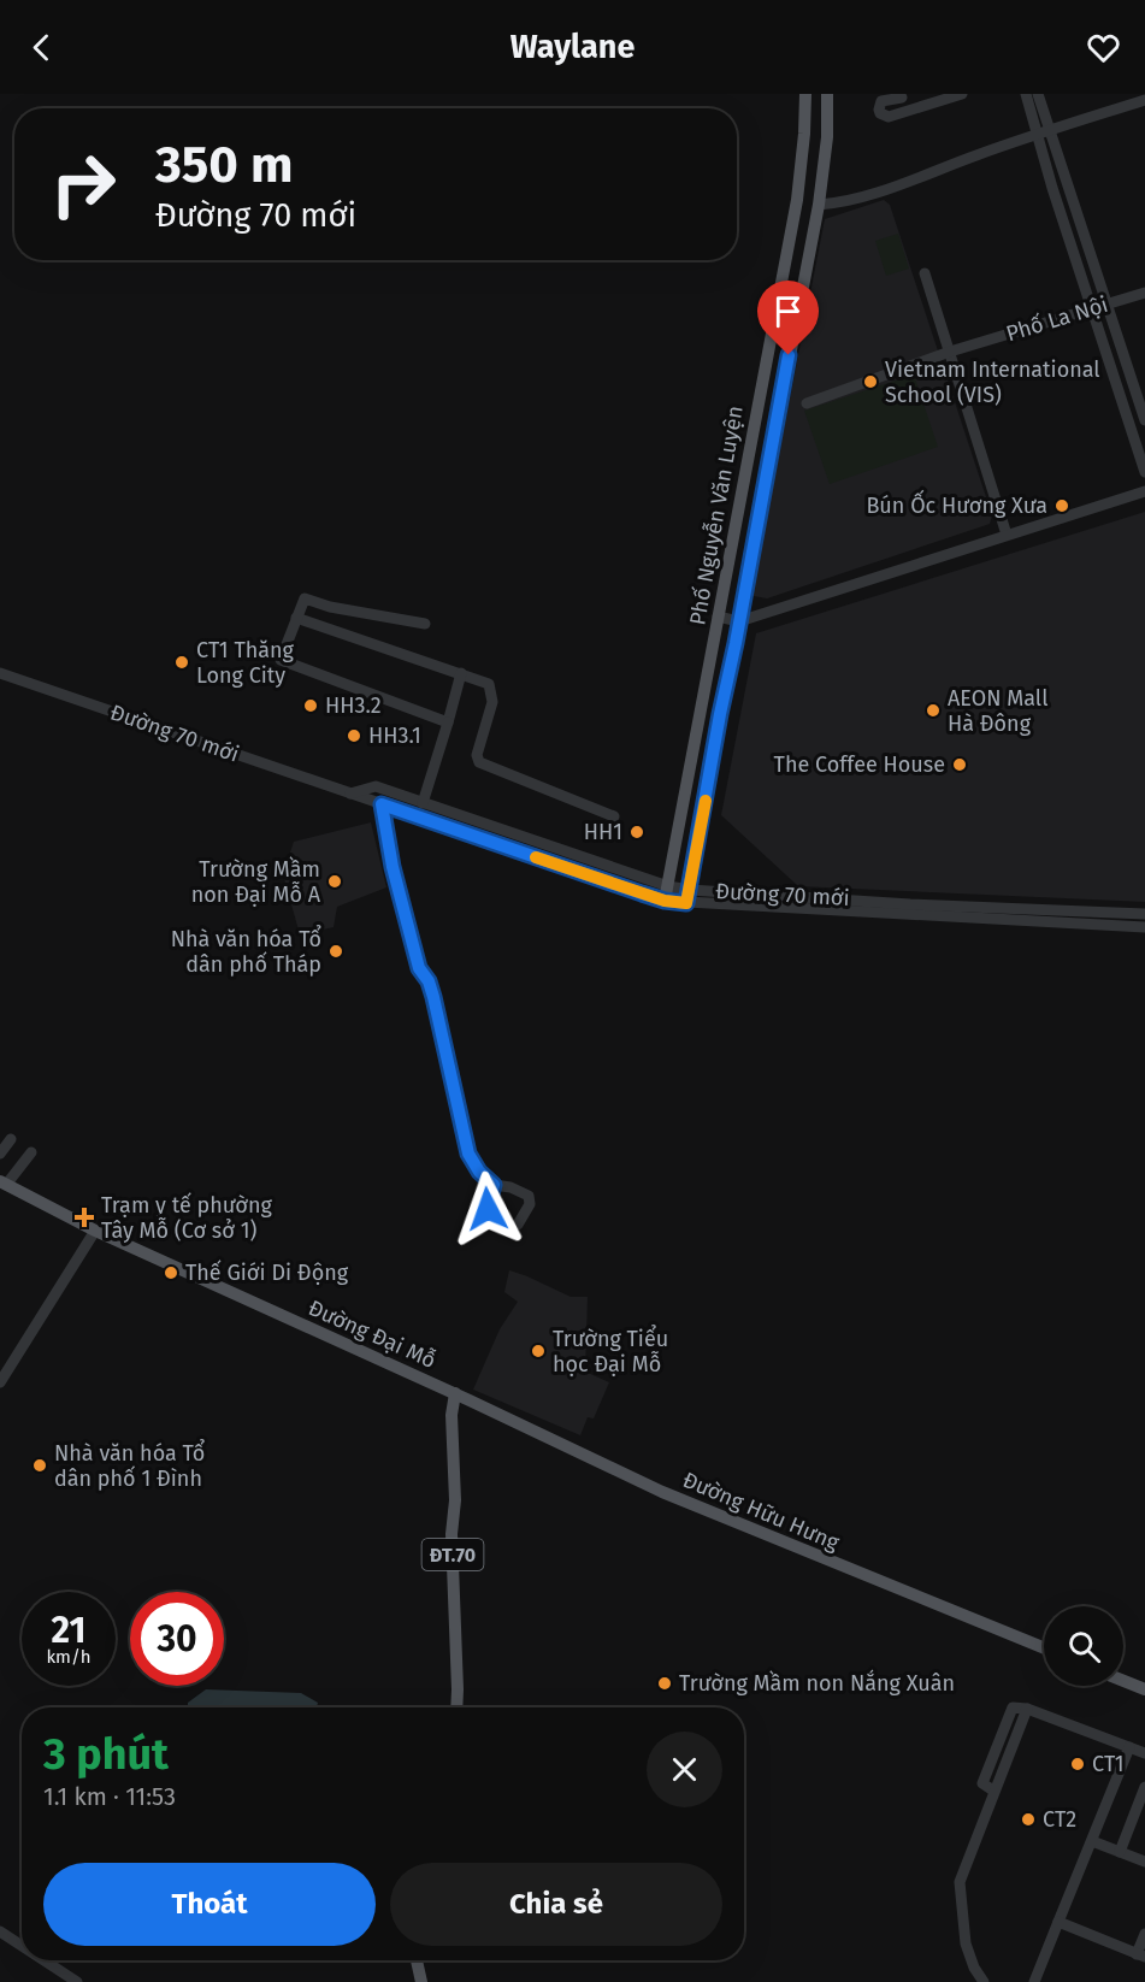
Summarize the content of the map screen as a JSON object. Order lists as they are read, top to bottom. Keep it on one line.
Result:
{"streets":{"main road":["Phố Nguyễn Văn Luyện","Đường Đại Mỗ","Đường Hữu Hưng","ĐT.70"],"street":["Phố La Nội","Đường 70 mới"]},"crossings":[["Phố Nguyễn Văn Luyện","Đường 70 mới"],["Đường Đại Mỗ","Đường Hữu Hưng"],["Đường Đại Mỗ","ĐT.70"],["Đường Hữu Hưng","ĐT.70"]],"places":{"other":["Vietnam International School (VIS)","Bún Ốc Hương Xưa","CT1 Thăng Long City","HH3.2","AEON Mall Hà Đông","HH3.1","The Coffee House","HH1","Trường Mầm non Đại Mỗ A","Nhà văn hóa Tổ dân phố Tháp","Thế Giới Di Động","Trường Tiểu học Đại Mỗ","Nhà văn hóa Tổ dân phố 1 Đình","Trường Mầm non Nắng Xuân","CT1","CT2"],"health":["Trạm y tế phường Tây Mỗ (Cơ sở 1)"]},"page":{"header":"Waylane","turn":["350 m","Đường 70 mới"],"speed":"21 km/h","limit":"30","heading":["3 phút","1.1 km · 11:53"],"buttons":["Thoát","Chia sẻ"]}}
